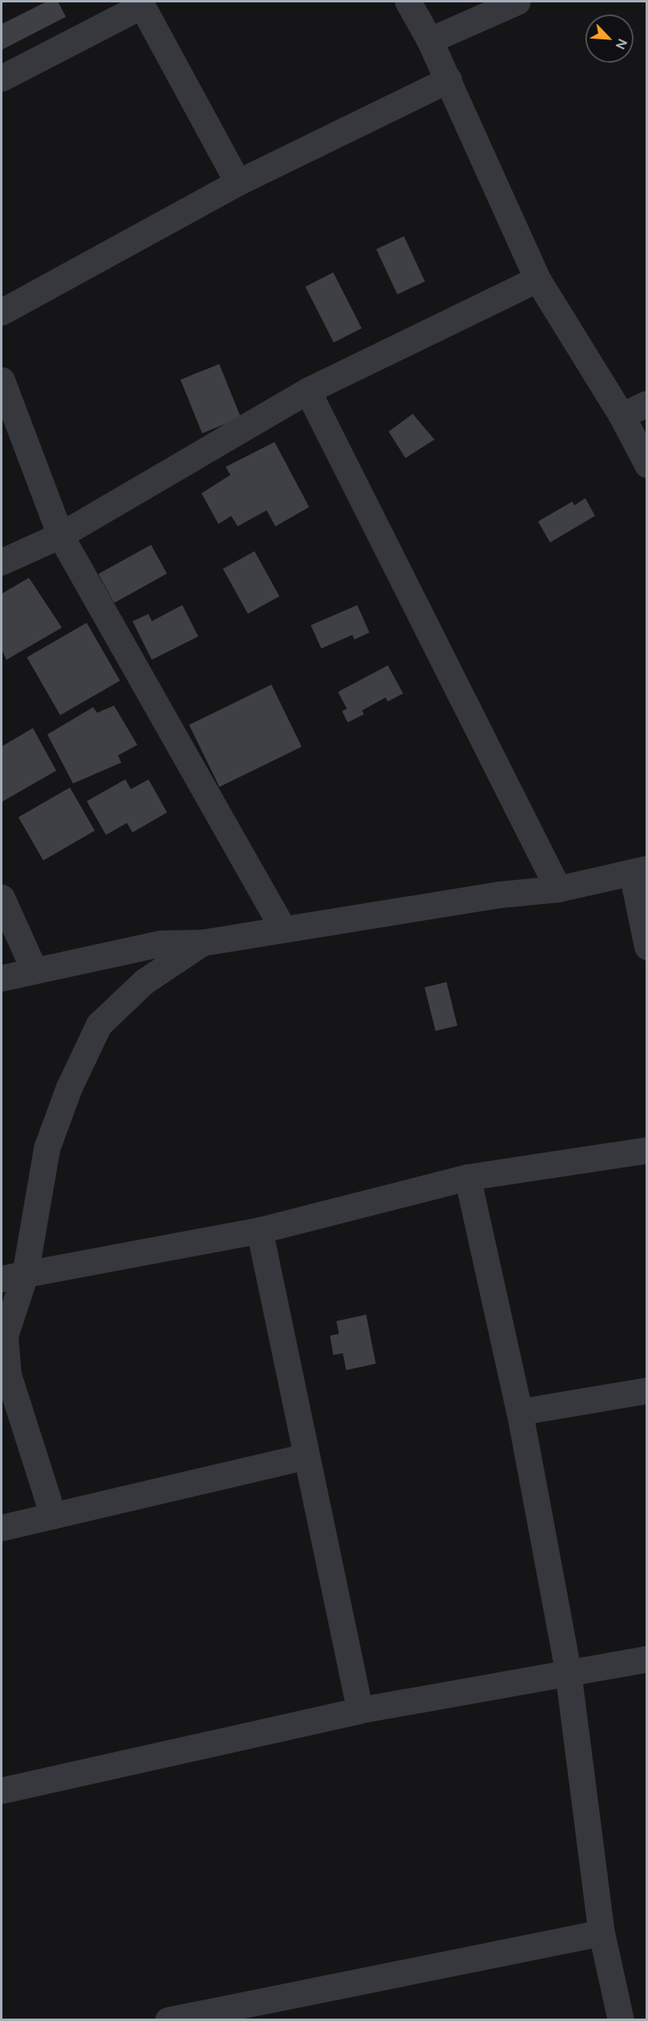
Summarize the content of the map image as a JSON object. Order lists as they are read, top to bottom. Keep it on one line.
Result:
{"north":"bottom right"}
